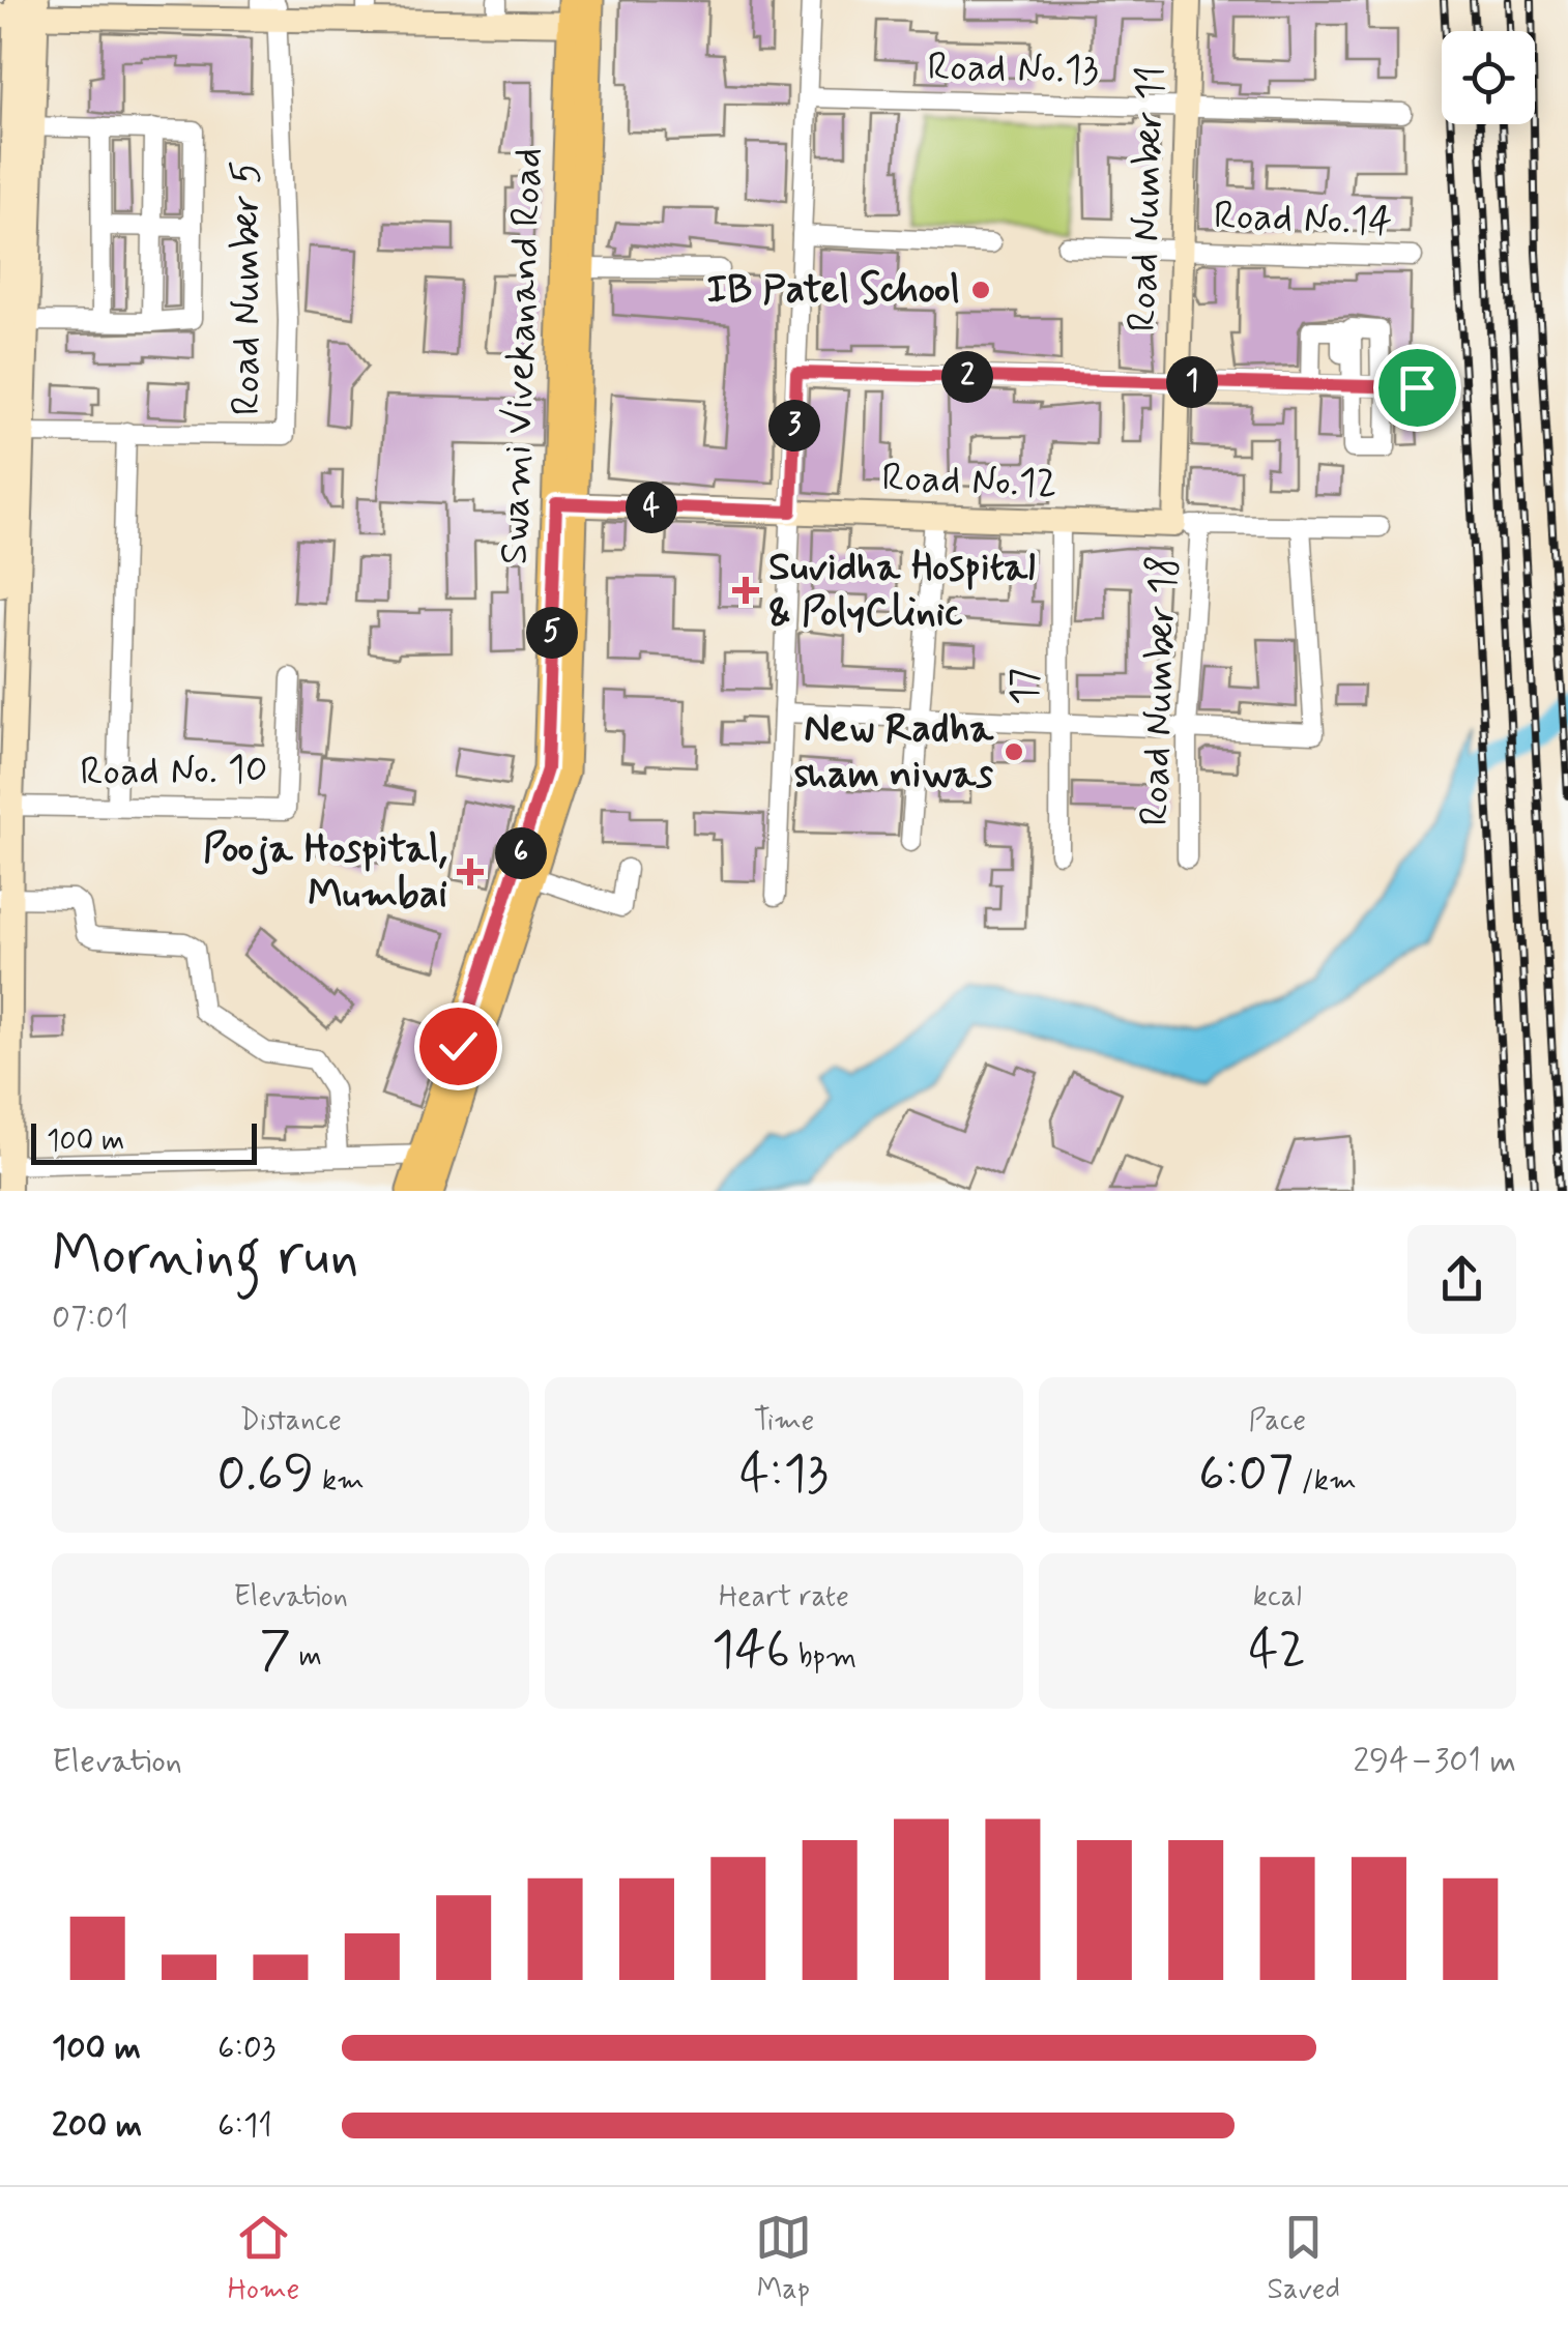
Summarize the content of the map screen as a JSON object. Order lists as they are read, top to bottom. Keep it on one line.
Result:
{"streets":{"main road":["Swami Vivekanand Road"],"street":["Road No.13","Road Number 11","Road No.14","Road Number 5","Road No.12","17","Road Number 18","Road No. 10"]},"crossings":[["Road No.13","Road Number 11"],["Road Number 11","Road No.14"],["Road Number 11","Road No.12"],["Swami Vivekanand Road","Road No.12"],["Road No.12","17"],["Road No.12","Road Number 18"]],"places":{"other":["IB Patel School","New Radha sham niwas"],"health":["Suvidha Hospital & PolyClinic","Pooja Hospital, Mumbai"]},"scale_bar":"100 m","page":{"pins":["2","1","3","4","5","6"],"scale":"100 m","heading":["Morning run","07:01"],"stats":[["Distance","0.69 km"],["Time","4:13"],["Pace","6:07 /km"],["Elevation","7 m"],["Heart rate","146 bpm"],["kcal","42"]],"chart":["Elevation","294–301 m"],"list":[{"name":"100 m","note":"6:03"},{"name":"200 m","note":"6:11"}],"tabs":["Home","Map","Saved"]}}
